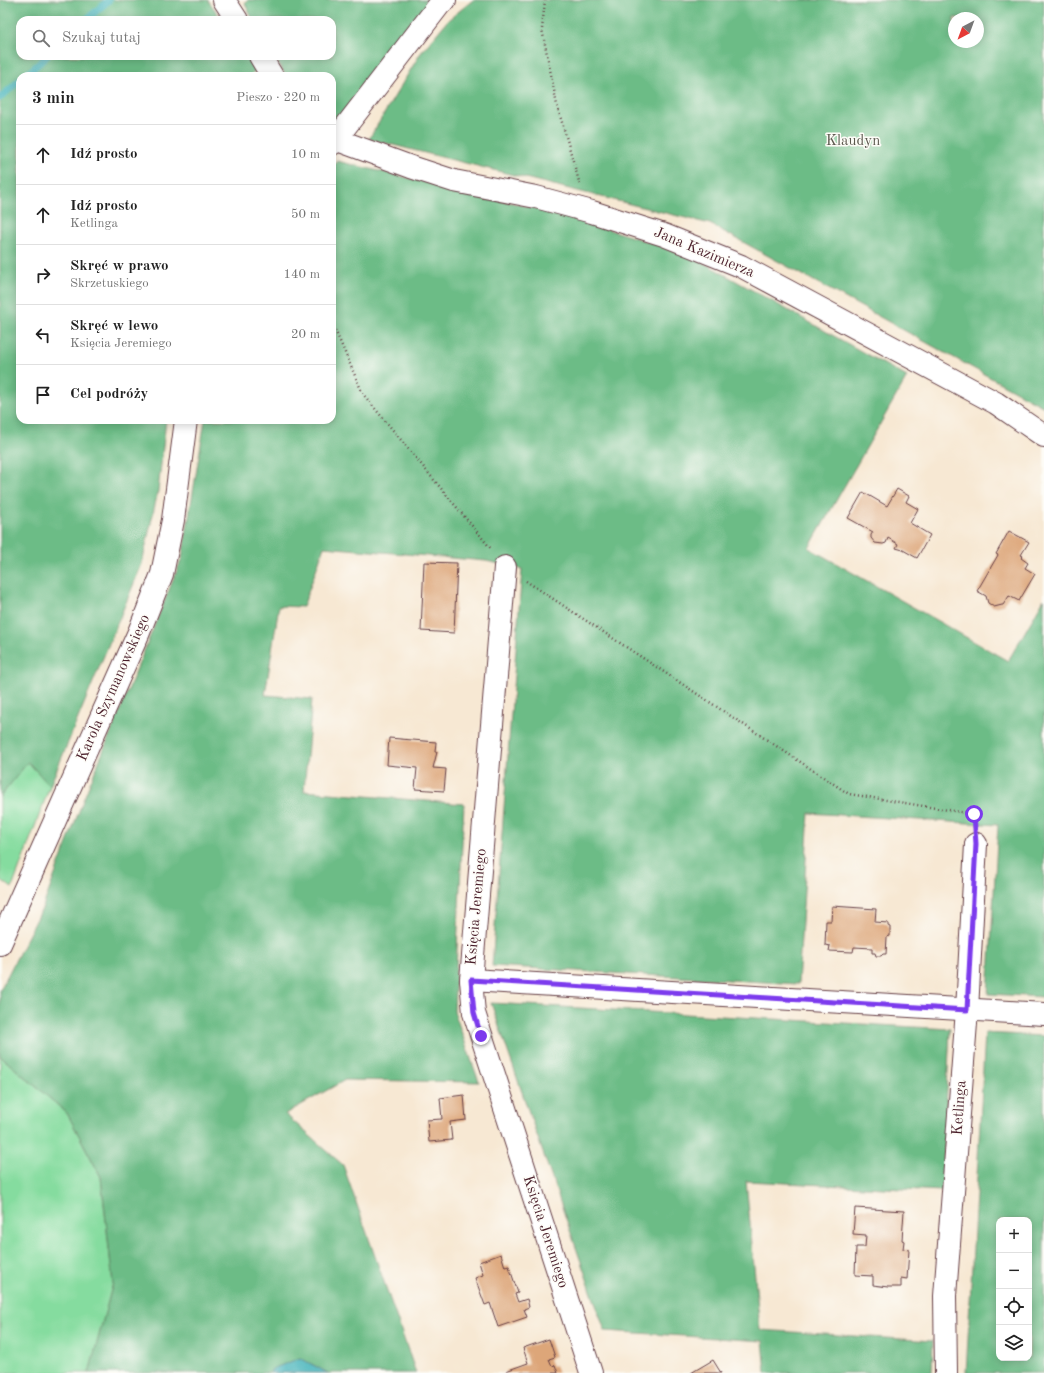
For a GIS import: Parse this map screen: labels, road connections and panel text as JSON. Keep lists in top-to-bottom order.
{
  "streets": {
    "street": [
      "Jana Kazimierza",
      "Karola Szymanowskiego",
      "Księcia Jeremiego",
      "Ketlinga"
    ]
  },
  "parks": ["Klaudyn"],
  "north": "bottom left",
  "page": {
    "search": "Szukaj tutaj",
    "heading": ["3 min", "Pieszo · 220 m"],
    "list": [
      ["Idź prosto", "10 m"],
      ["Idź prosto", "Ketlinga", "50 m"],
      ["Skręć w prawo", "Skrzetuskiego", "140 m"],
      ["Skręć w lewo", "Księcia Jeremiego", "20 m"],
      "Cel podróży"
    ],
    "map_buttons": ["+", "−"]
  }
}
